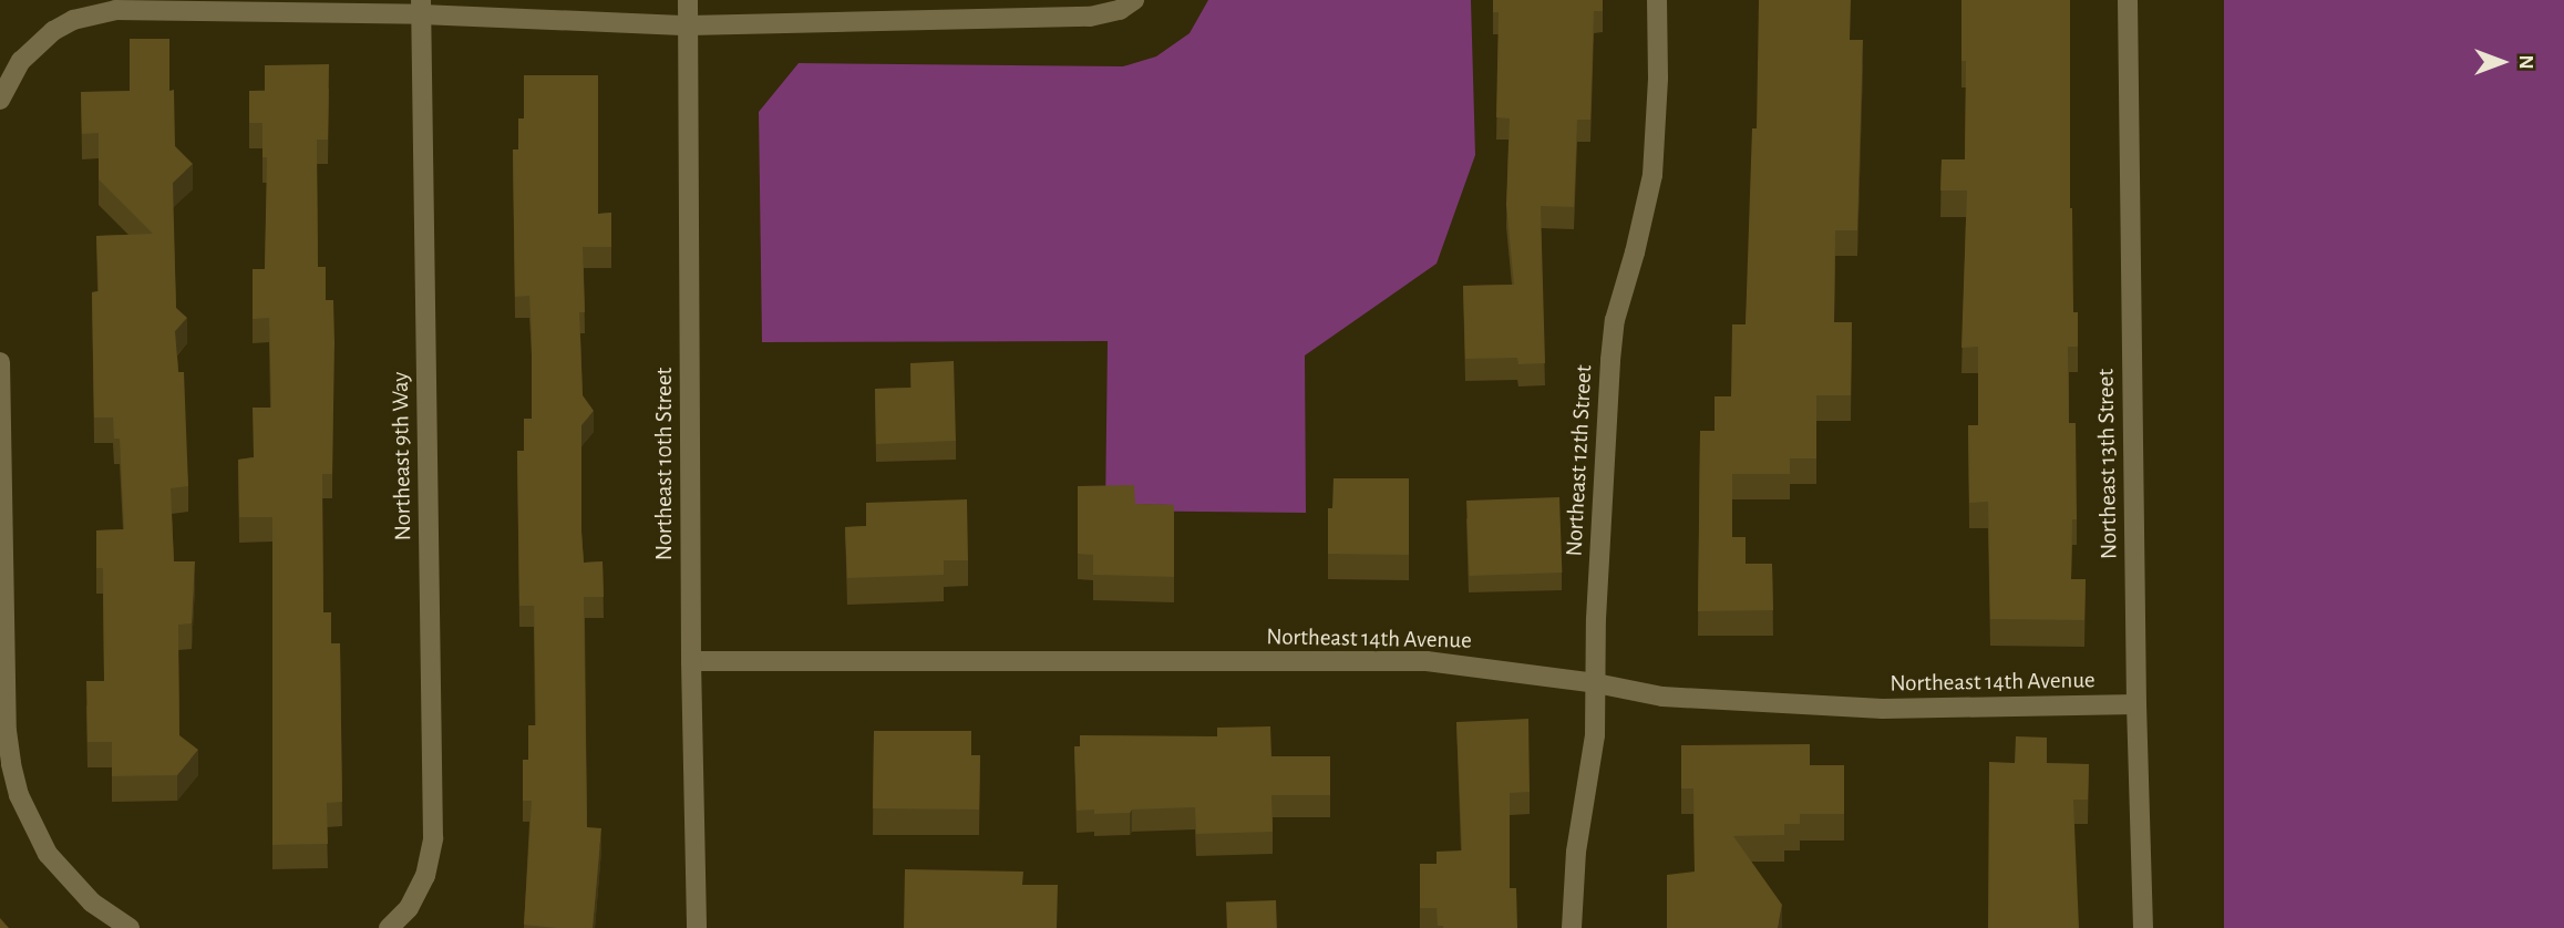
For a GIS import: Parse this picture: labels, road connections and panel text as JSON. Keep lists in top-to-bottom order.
{
  "streets": {
    "street": [
      "Northeast 9th Way",
      "Northeast 12th Street",
      "Northeast 10th Street",
      "Northeast 13th Street",
      "Northeast 14th Avenue"
    ]
  },
  "crossings": [
    ["Northeast 12th Street", "Northeast 14th Avenue"],
    ["Northeast 10th Street", "Northeast 14th Avenue"],
    ["Northeast 13th Street", "Northeast 14th Avenue"]
  ],
  "north": "right"
}
